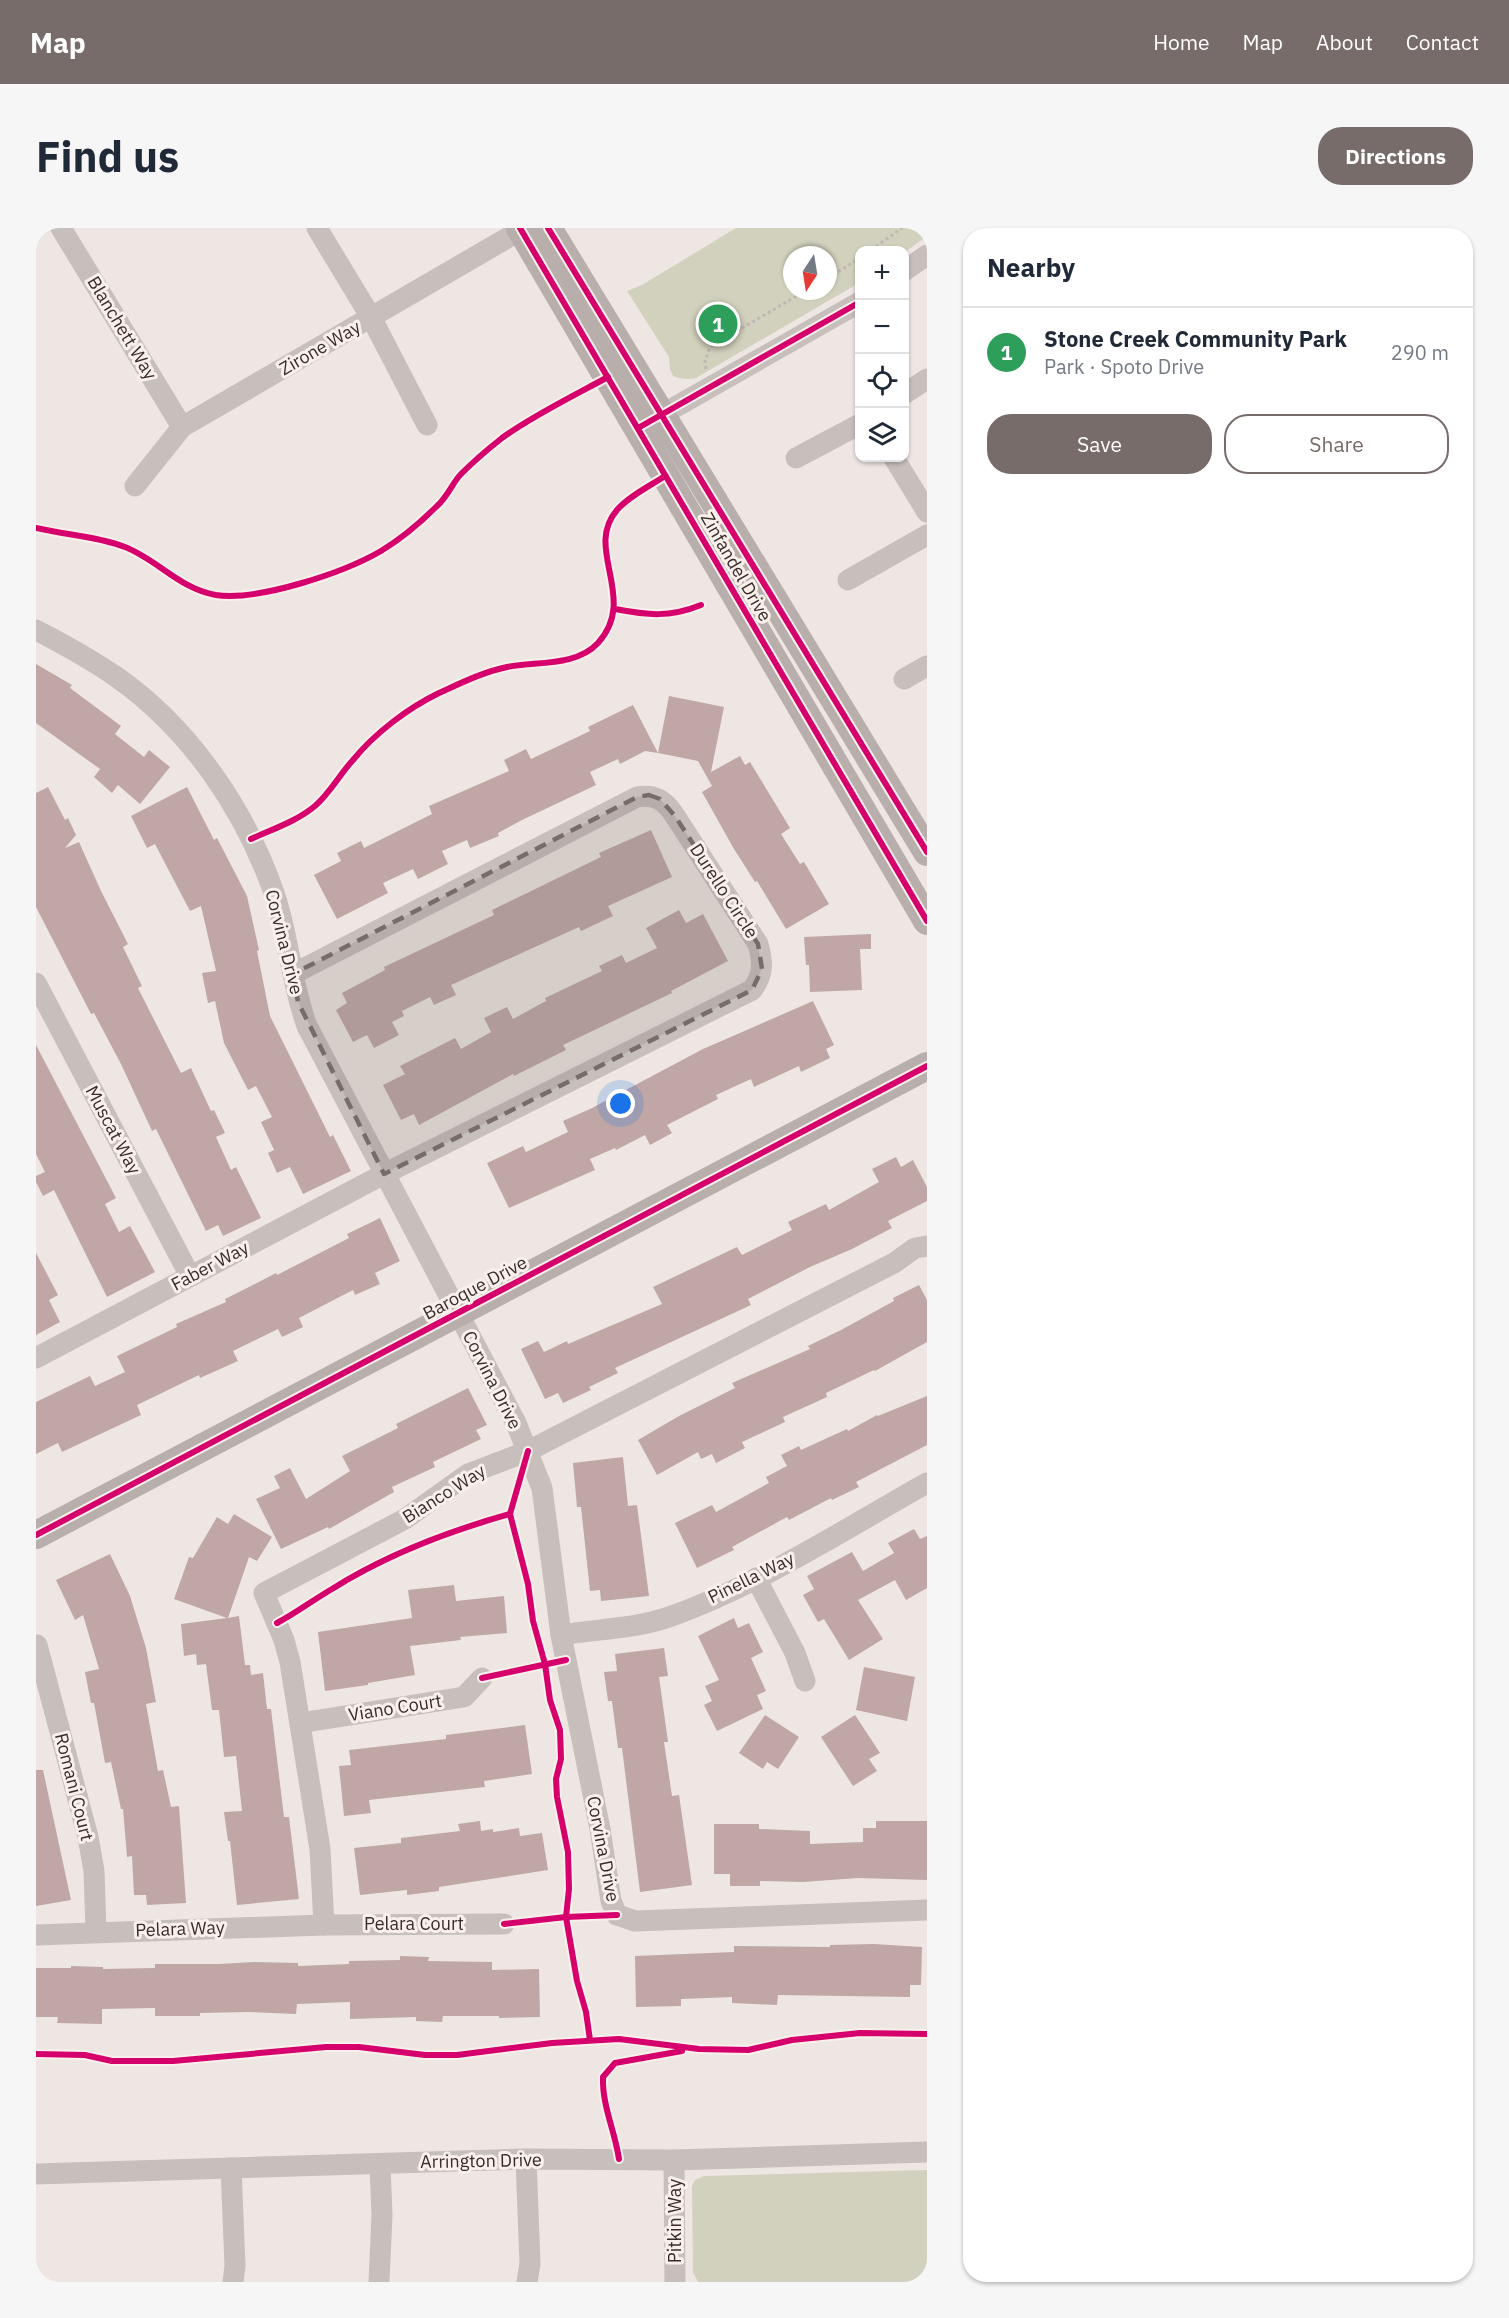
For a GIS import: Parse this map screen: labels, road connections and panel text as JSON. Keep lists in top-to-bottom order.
{
  "streets": {
    "street": [
      "Blanchett Way",
      "Zirone Way",
      "Zinfandel Drive",
      "Durello Circle",
      "Corvina Drive",
      "Muscat Way",
      "Faber Way",
      "Baroque Drive",
      "Bianco Way",
      "Pinella Way",
      "Viano Court",
      "Romani Court",
      "Pelara Court",
      "Pelara Way",
      "Arrington Drive",
      "Pitkin Way"
    ]
  },
  "crossings": [
    ["Blanchett Way", "Zirone Way"],
    ["Zirone Way", "Zinfandel Drive"],
    ["Durello Circle", "Corvina Drive"],
    ["Durello Circle", "Faber Way"],
    ["Corvina Drive", "Faber Way"],
    ["Corvina Drive", "Baroque Drive"],
    ["Corvina Drive", "Bianco Way"],
    ["Corvina Drive", "Pinella Way"],
    ["Muscat Way", "Faber Way"],
    ["Bianco Way", "Viano Court"],
    ["Bianco Way", "Pelara Court"],
    ["Bianco Way", "Pelara Way"],
    ["Romani Court", "Pelara Way"],
    ["Pelara Court", "Pelara Way"],
    ["Arrington Drive", "Pitkin Way"]
  ],
  "north": "bottom",
  "page": {
    "header": "Map",
    "nav": [
      "Home",
      "Map",
      "About",
      "Contact"
    ],
    "buttons": [
      "Directions",
      ["Save", "Share"]
    ],
    "title": "Find us",
    "heading": "Nearby",
    "map_buttons": ["+", "−"],
    "pins": "1",
    "list": [
      {
        "mark": "1",
        "name": "Stone Creek Community Park",
        "note": "Park · Spoto Drive",
        "value": "290 m"
      }
    ]
  }
}
